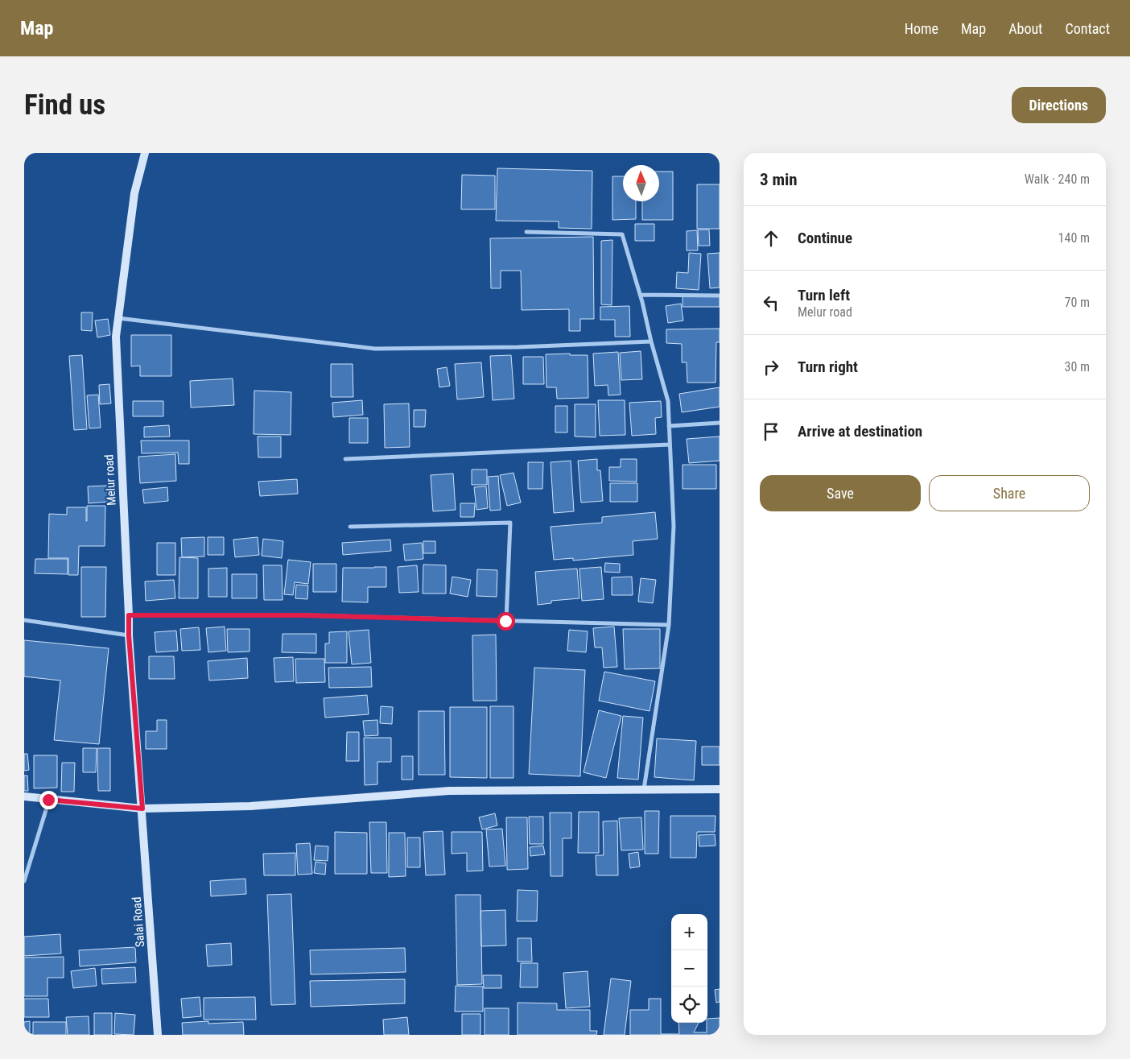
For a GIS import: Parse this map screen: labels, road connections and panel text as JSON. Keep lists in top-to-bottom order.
{
  "streets": {
    "main road": ["Melur road", "Salai Road"]
  },
  "crossings": [
    ["Melur road", "Salai Road"]
  ],
  "north": "top",
  "page": {
    "header": "Map",
    "nav": [
      "Home",
      "Map",
      "About",
      "Contact"
    ],
    "buttons": [
      "Directions",
      ["Save", "Share"]
    ],
    "title": "Find us",
    "heading": ["3 min", "Walk · 240 m"],
    "list": [
      ["Continue", "140 m"],
      ["Turn left", "Melur road", "70 m"],
      ["Turn right", "30 m"],
      "Arrive at destination"
    ],
    "map_buttons": ["+", "−"]
  }
}
